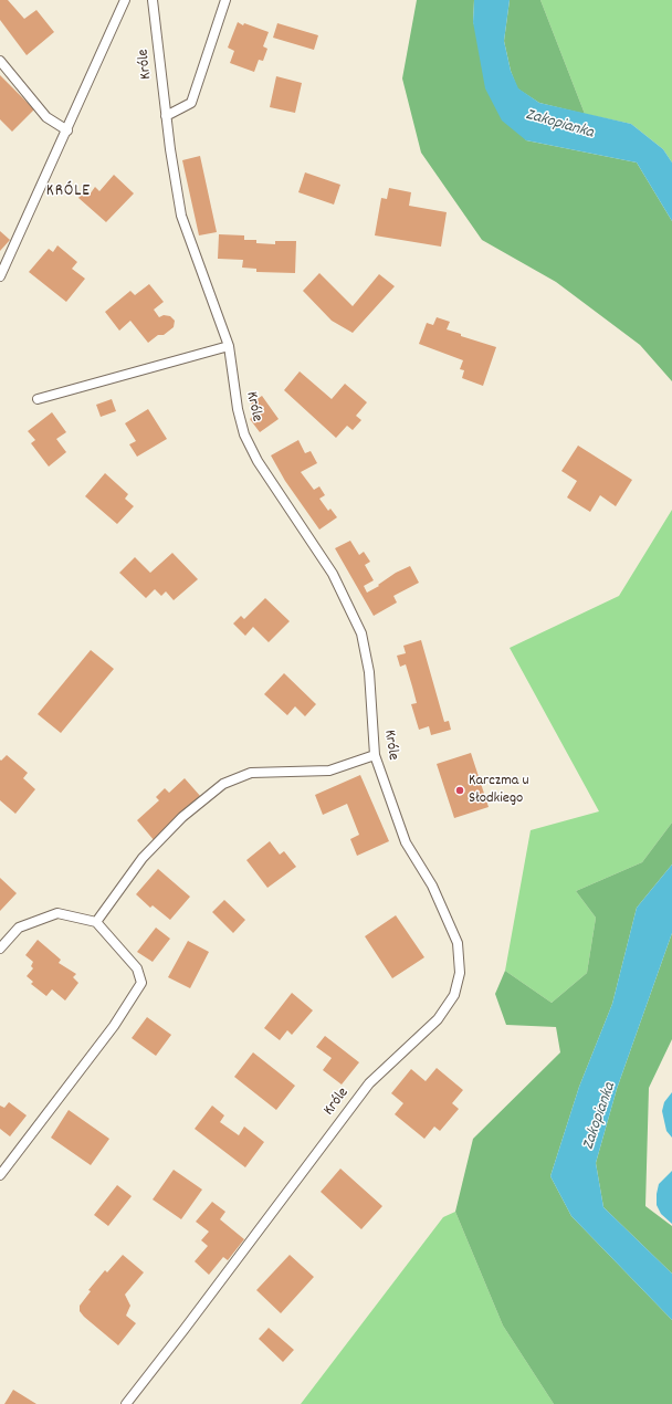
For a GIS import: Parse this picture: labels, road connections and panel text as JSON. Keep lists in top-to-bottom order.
{
  "streets": {
    "lane": ["Króle"]
  },
  "districts": ["KRÓLE"],
  "water": ["Zakopianka"],
  "places": ["Karczma u Słodkiego"]
}
